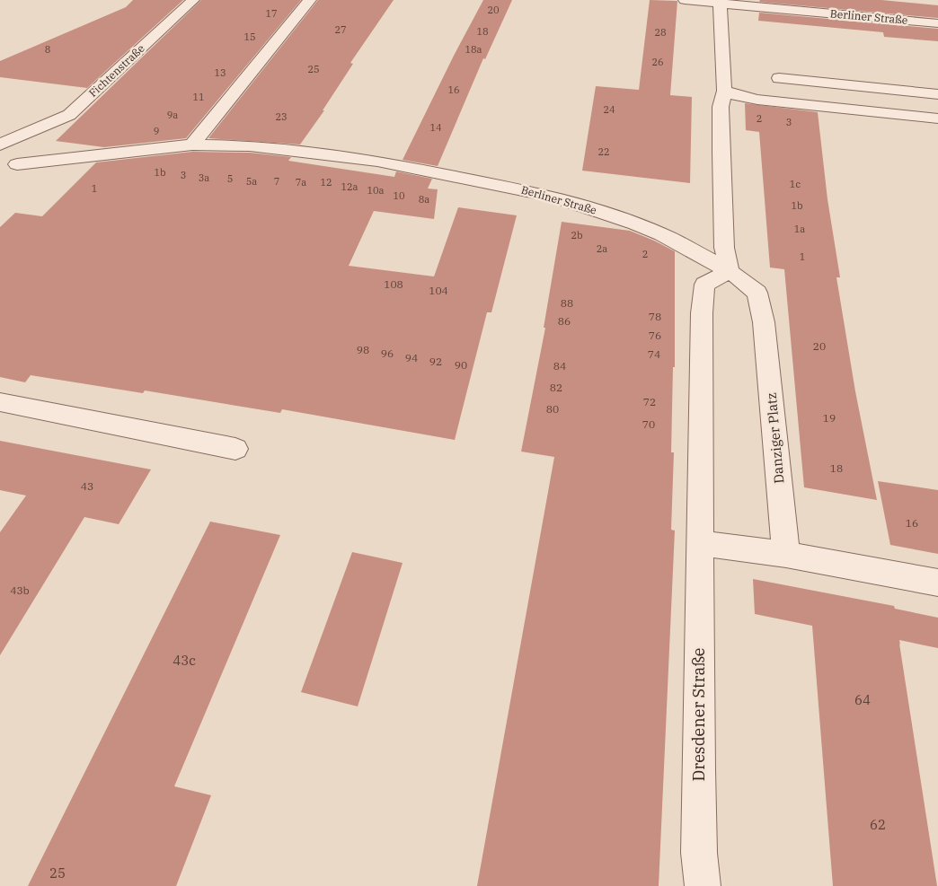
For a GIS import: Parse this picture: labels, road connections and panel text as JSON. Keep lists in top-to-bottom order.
{
  "streets": {
    "street": [
      "Berliner Straße",
      "Fichtenstraße",
      "Danziger Platz",
      "Dresdener Straße"
    ]
  },
  "crossings": [
    ["Berliner Straße", "Danziger Platz"],
    ["Berliner Straße", "Dresdener Straße"]
  ],
  "house_numbers": [
    "20",
    "17",
    "27",
    "18",
    "28",
    "15",
    "8",
    "18a",
    "26",
    "25",
    "13",
    "16",
    "11",
    "24",
    "9a",
    "23",
    "2",
    "3",
    "14",
    "9",
    "22",
    "1b",
    "3",
    "3a",
    "5",
    "5a",
    "7",
    "7a",
    "12",
    "1c",
    "12a",
    "1",
    "10a",
    "10",
    "8a",
    "1b",
    "1a",
    "2b",
    "2a",
    "2",
    "1",
    "108",
    "104",
    "88",
    "78",
    "86",
    "76",
    "20",
    "98",
    "96",
    "74",
    "94",
    "92",
    "90",
    "84",
    "82",
    "72",
    "80",
    "19",
    "70",
    "18",
    "43",
    "16",
    "43b",
    "43c",
    "64",
    "62",
    "25"
  ]
}
